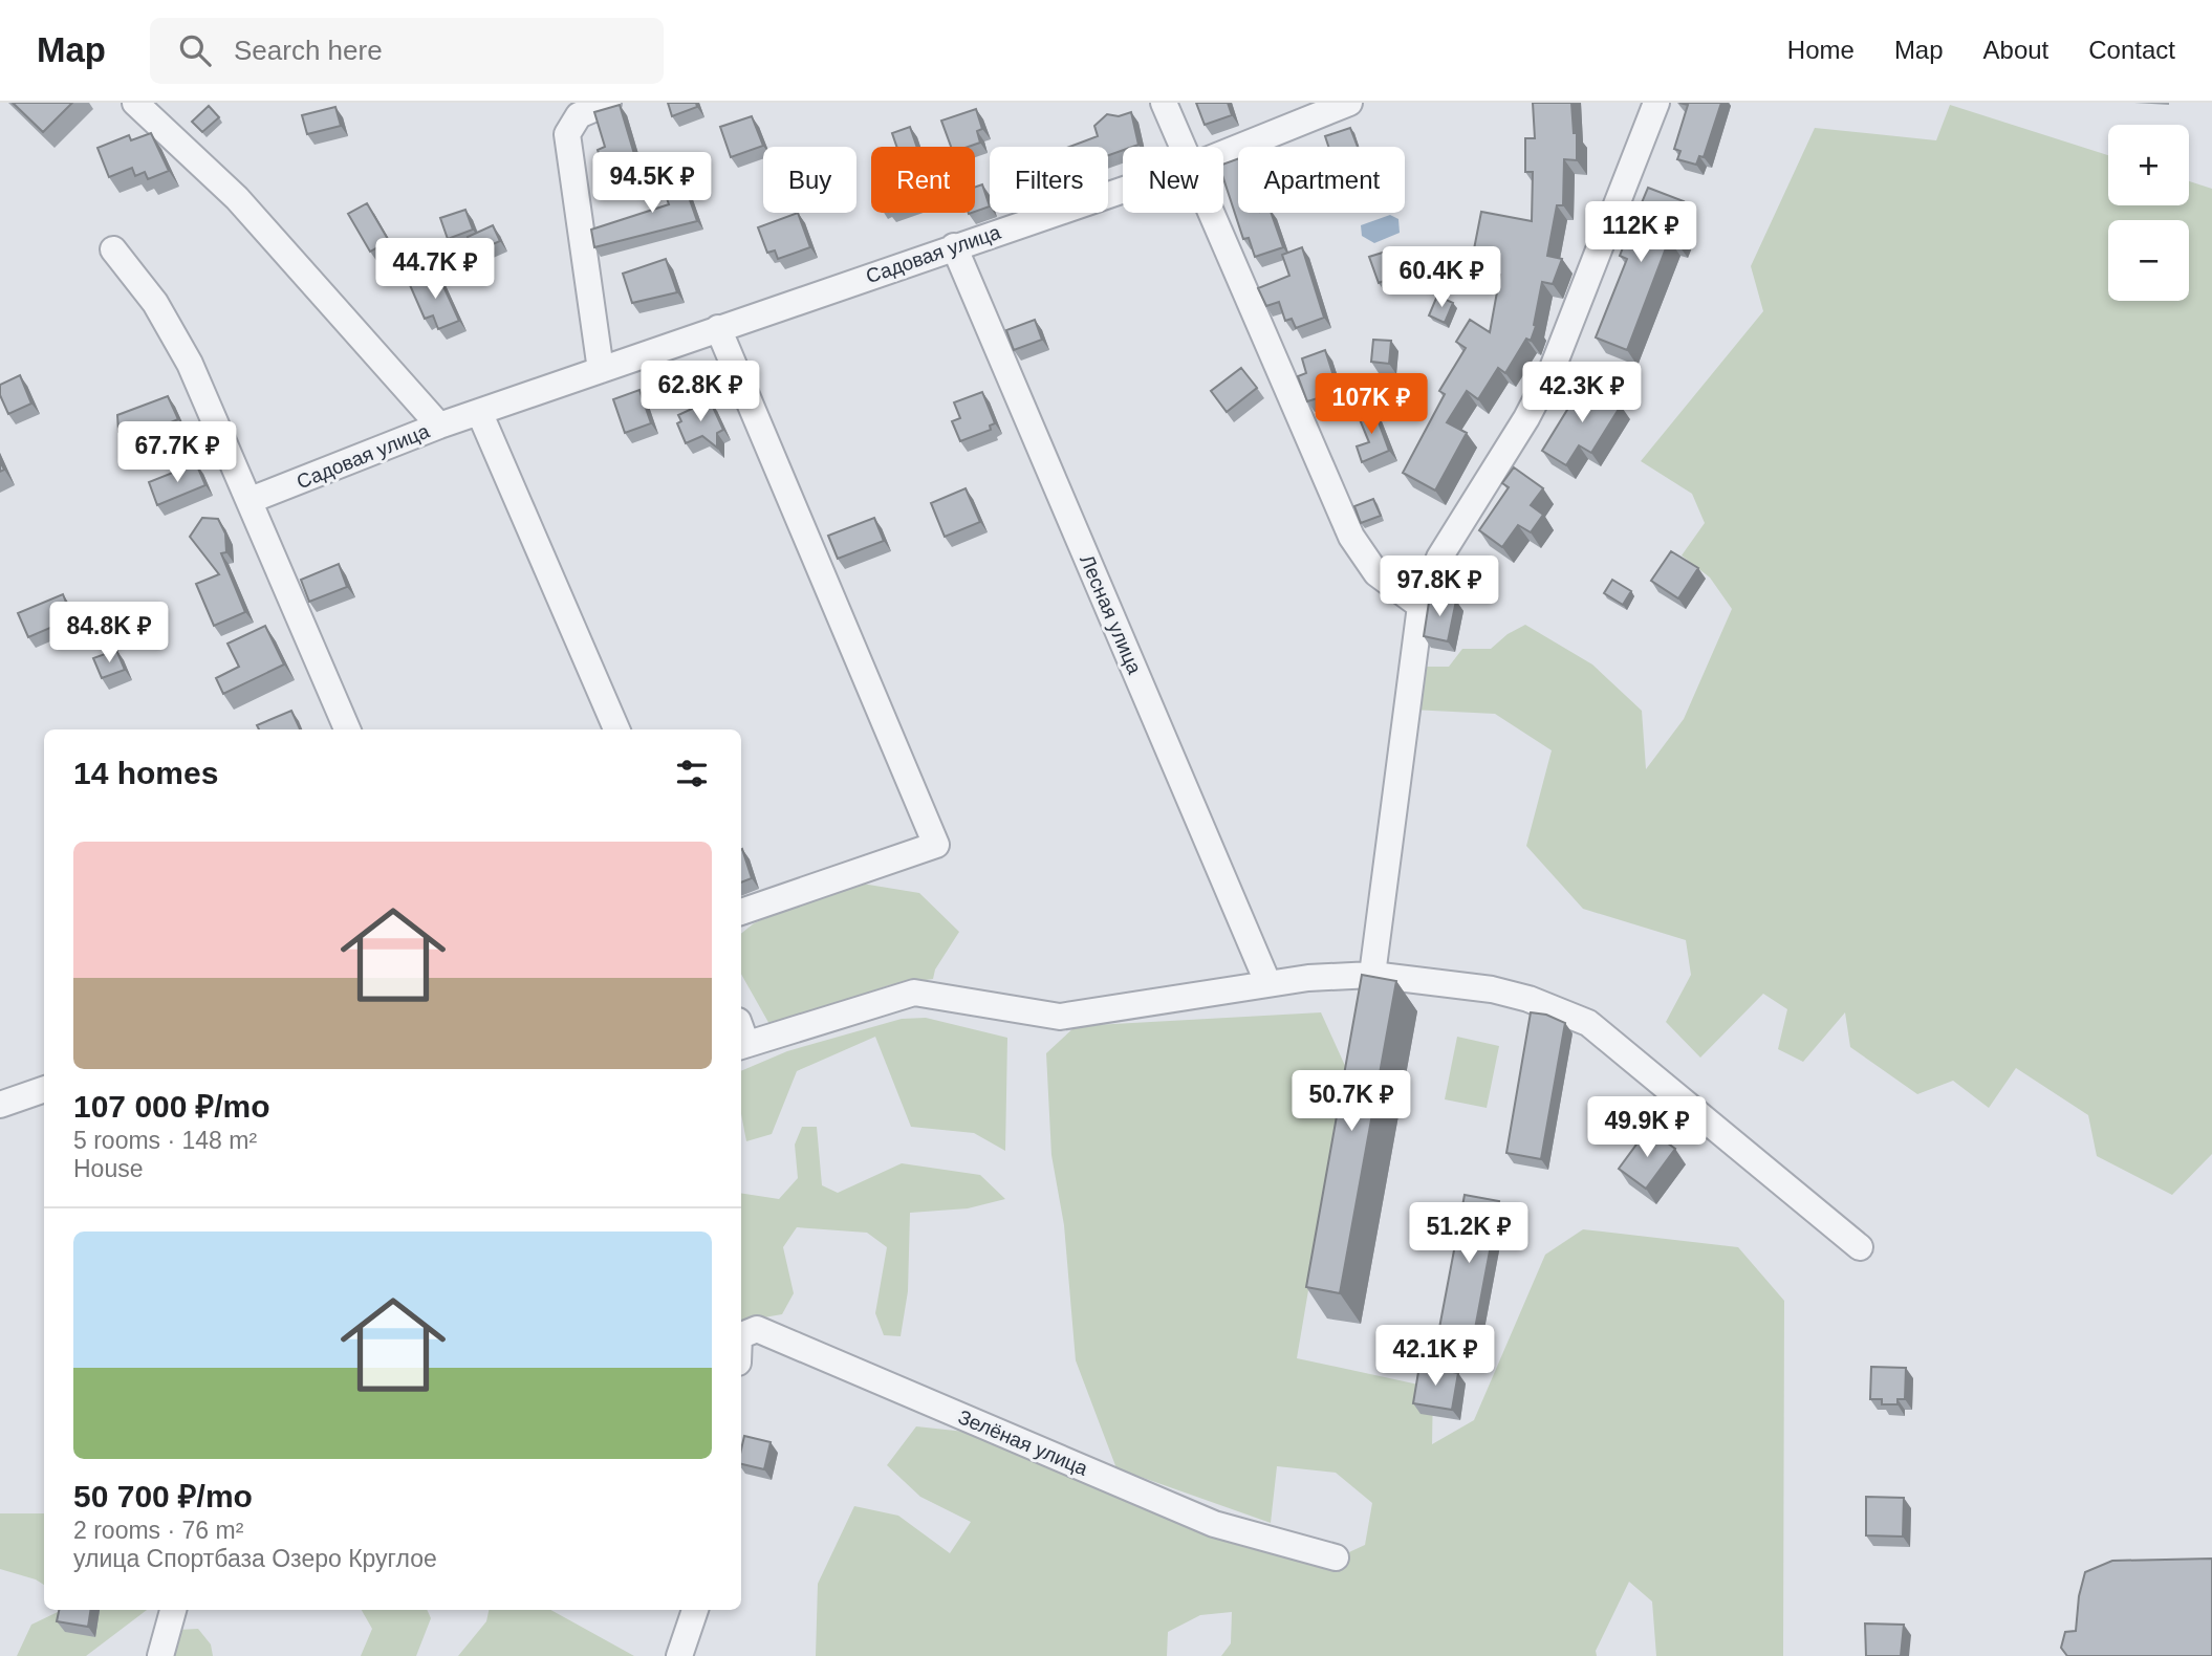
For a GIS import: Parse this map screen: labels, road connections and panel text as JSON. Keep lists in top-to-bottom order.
{
  "streets": {
    "street": ["Садовая улица", "Лесная улица", "Зелёная улица"]
  },
  "crossings": [
    ["Садовая улица", "Лесная улица"]
  ],
  "page": {
    "header": "Map",
    "search": "Search here",
    "nav": [
      "Home",
      "Map",
      "About",
      "Contact"
    ],
    "map_buttons": ["+", "−"],
    "chip": [
      "Buy",
      "Rent",
      "Filters",
      "New",
      "Apartment"
    ],
    "price": [
      "94.5K ₽",
      "112K ₽",
      "44.7K ₽",
      "60.4K ₽",
      "62.8K ₽",
      "42.3K ₽",
      "107K ₽",
      "67.7K ₽",
      "97.8K ₽",
      "84.8K ₽",
      "50.7K ₽",
      "49.9K ₽",
      "51.2K ₽",
      "42.1K ₽"
    ],
    "heading": "14 homes",
    "list": [
      {
        "name": "107 000 ₽/mo",
        "note": "5 rooms · 148 m² · House"
      },
      {
        "name": "50 700 ₽/mo",
        "note": "2 rooms · 76 m² · улица Спортбаза Озеро Круглое"
      }
    ]
  }
}
